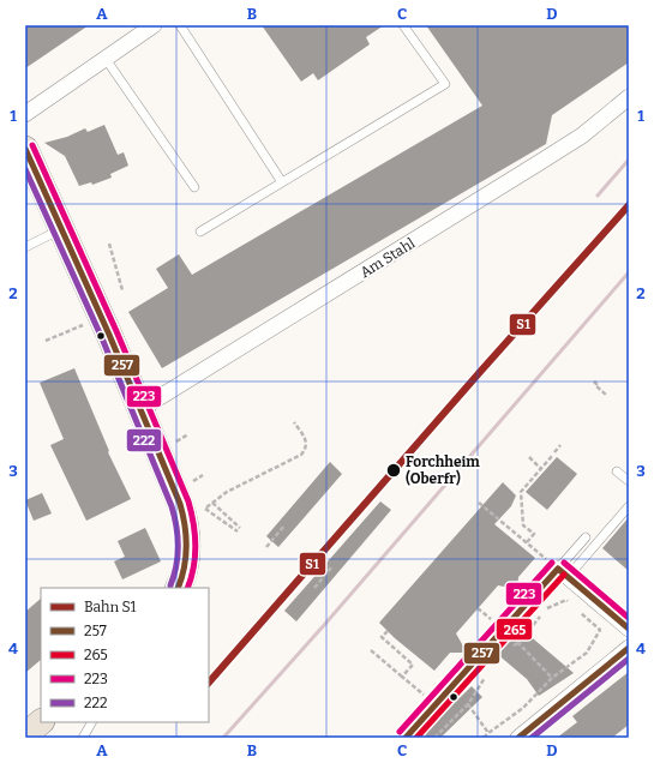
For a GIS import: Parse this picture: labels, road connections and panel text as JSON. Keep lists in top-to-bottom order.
{
  "streets": {
    "street": ["Am Stahl"]
  },
  "places": ["Forchheim (Oberfr)"],
  "lines": [
    "transit line 223",
    "transit line 257",
    "transit line 222",
    "rail line S1",
    "transit line 265"
  ],
  "legend": [
    "Bahn S1",
    "257",
    "265",
    "223",
    "222"
  ],
  "grid": {
    "columns": [
      "A",
      "B",
      "C",
      "D"
    ],
    "rows": [
      "1",
      "2",
      "3",
      "4"
    ]
  }
}
